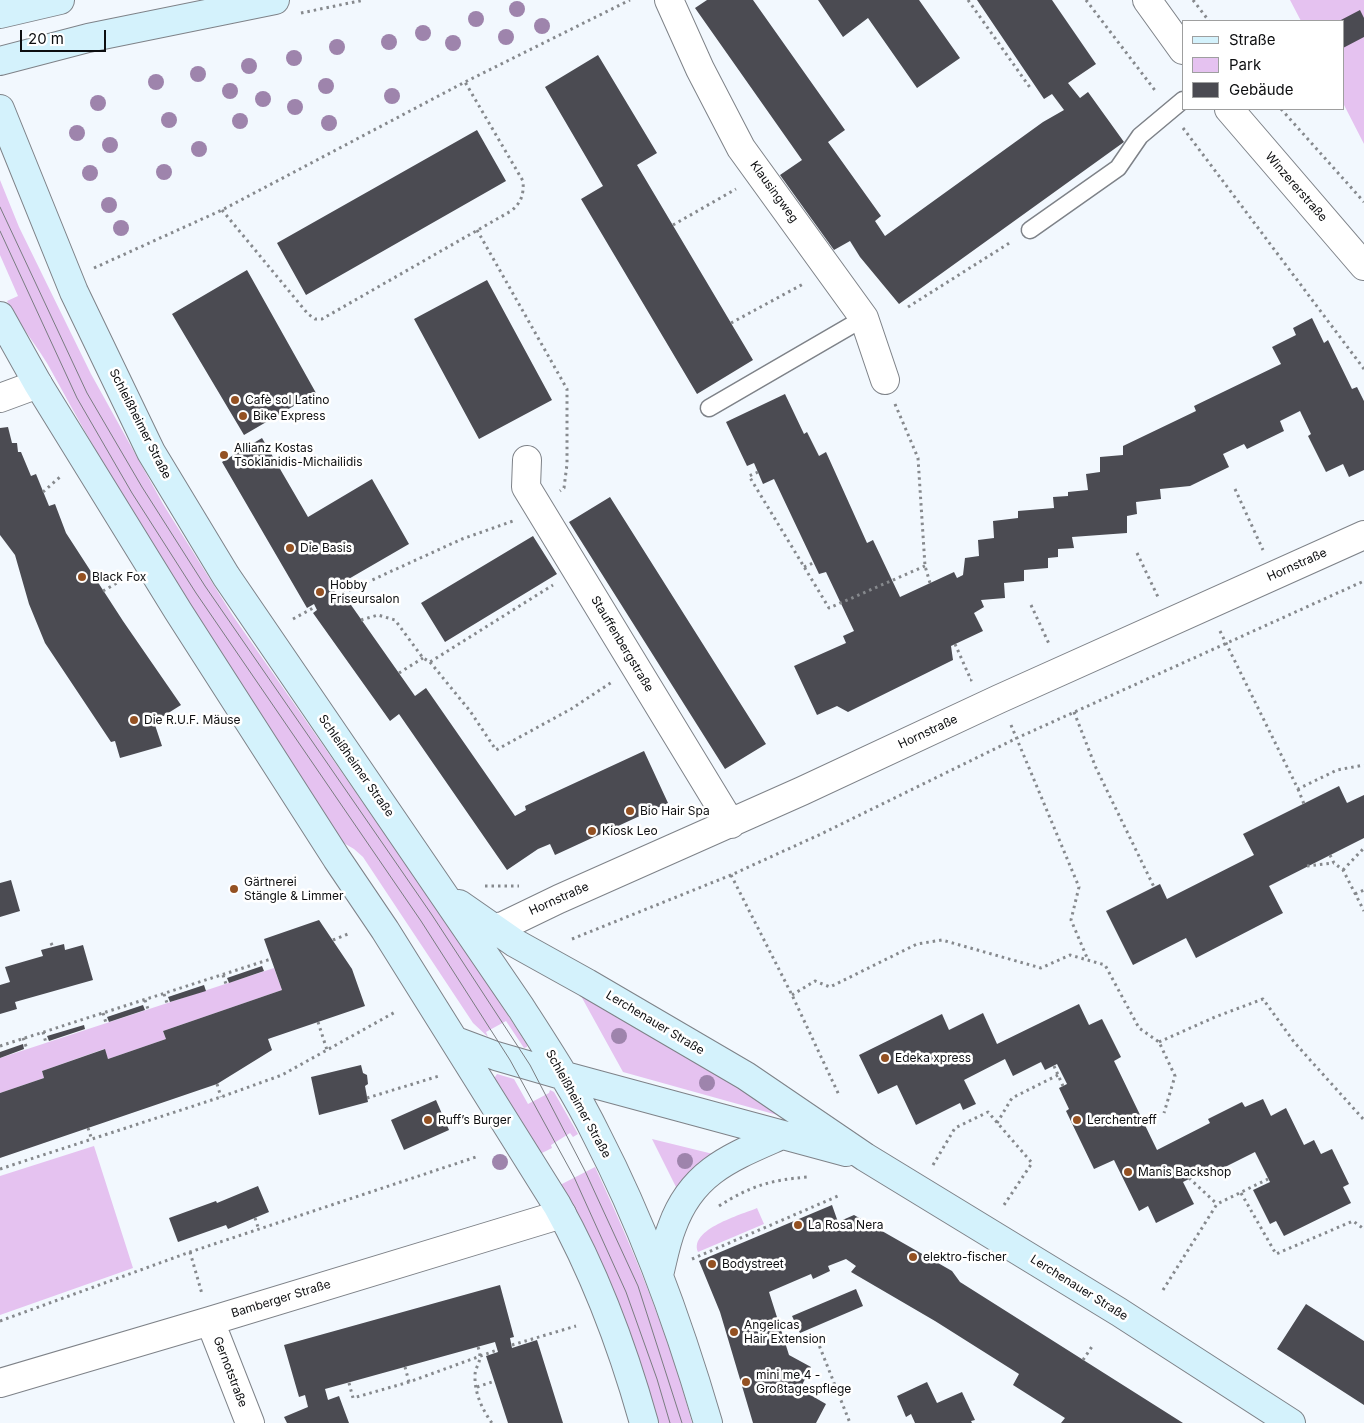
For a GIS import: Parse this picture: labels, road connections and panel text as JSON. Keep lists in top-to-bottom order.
{
  "streets": {
    "main road": ["Schleißheimer Straße", "Lerchenauer Straße"],
    "street": [
      "Winzererstraße",
      "Klausingweg",
      "Hornstraße",
      "Stauffenbergstraße",
      "Bamberger Straße",
      "Gernotstraße"
    ]
  },
  "crossings": [
    ["Schleißheimer Straße", "Lerchenauer Straße"],
    ["Hornstraße", "Stauffenbergstraße"],
    ["Hornstraße", "Lerchenauer Straße"],
    ["Bamberger Straße", "Gernotstraße"]
  ],
  "places": [
    "Cafè sol Latino",
    "Bike Express",
    "Allianz Kostas Tsoklanidis-Michailidis",
    "Die Basis",
    "Black Fox",
    "Hobby Friseursalon",
    "Die R.U.F. Mäuse",
    "Bio Hair Spa",
    "Kiosk Leo",
    "Gärtnerei Stängle & Limmer",
    "Edeka xpress",
    "Ruff’s Burger",
    "Lerchentreff",
    "Manis Backshop",
    "La Rosa Nera",
    "elektro-fischer",
    "Bodystreet",
    "Angelicas Hair Extension",
    "mini me 4 - Großtagespflege"
  ],
  "legend": ["Straße", "Park", "Gebäude"],
  "scale_bar": "20 m"
}
